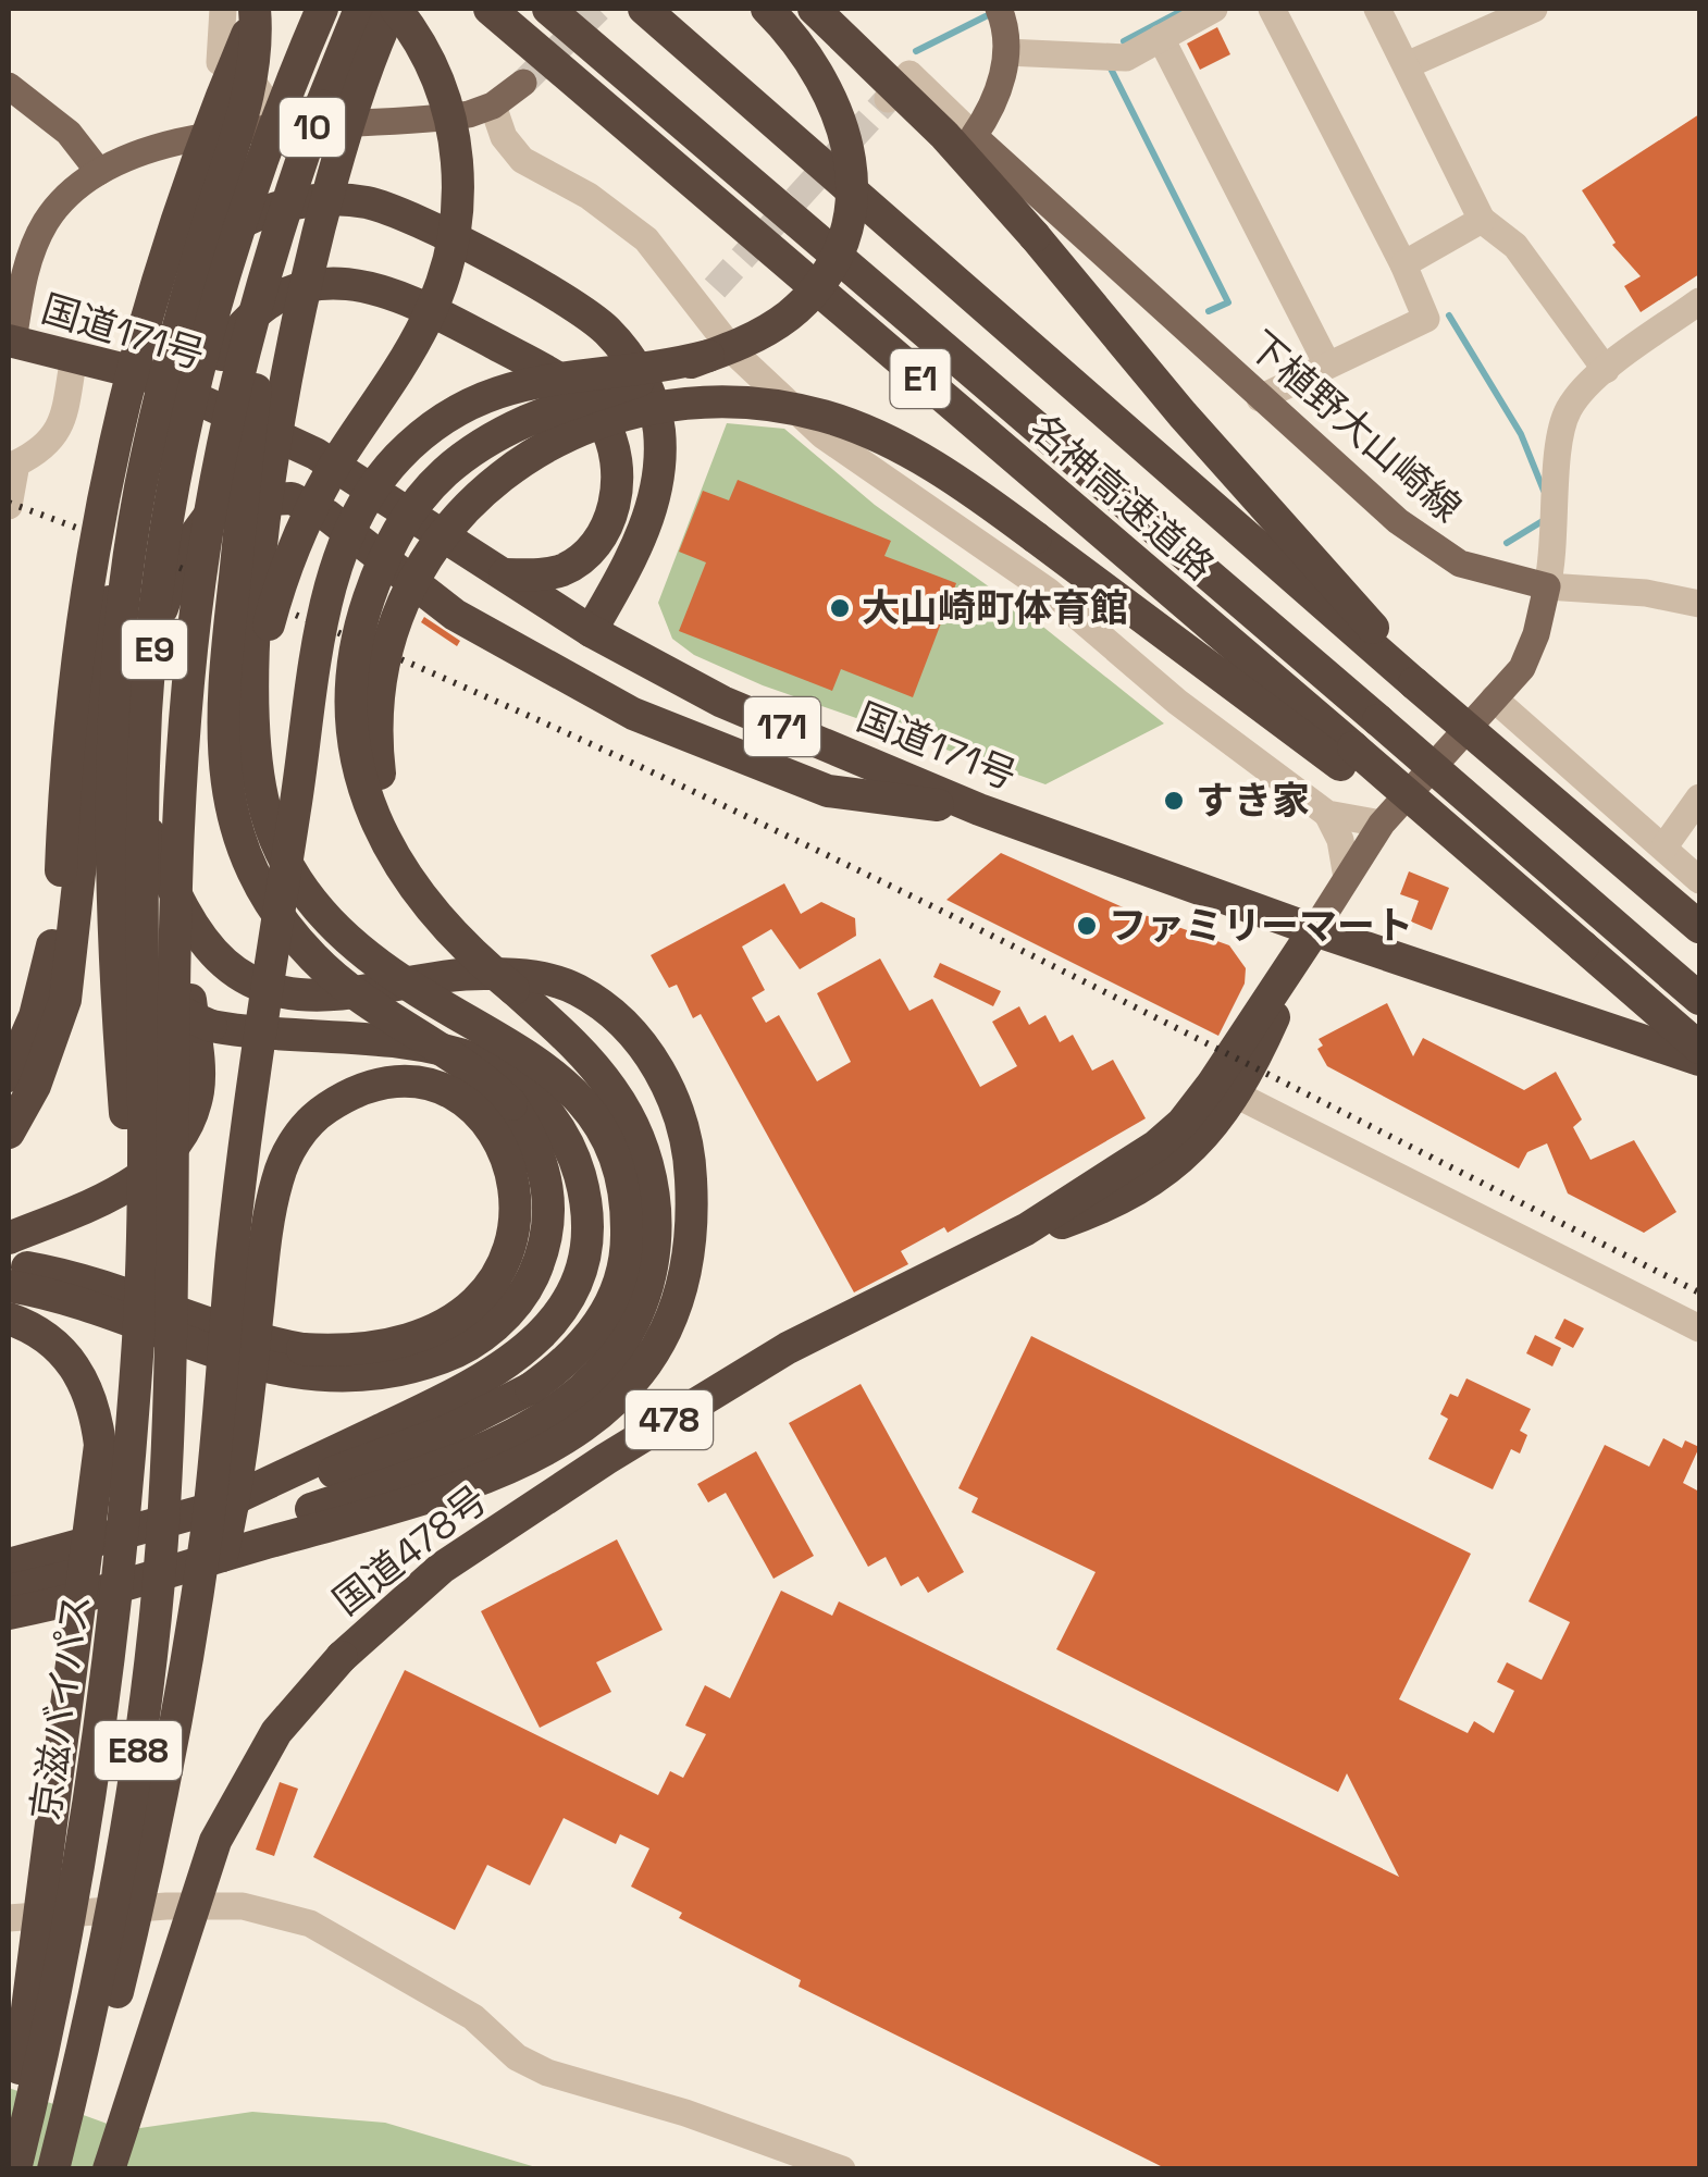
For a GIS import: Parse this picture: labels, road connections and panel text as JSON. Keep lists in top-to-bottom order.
{
  "streets": {
    "highway": [
      "国道171号",
      "E1",
      "名神高速道路",
      "E9",
      "171",
      "478",
      "国道478号",
      "京滋バイパス",
      "E88"
    ],
    "main road": ["10", "下植野大山崎線"]
  },
  "crossings": [
    ["10", "国道171号"],
    ["国道171号", "国道478号"],
    ["E9", "京滋バイパス"]
  ],
  "places": ["大山崎町体育館", "すき家", "ファミリーマート"]
}
